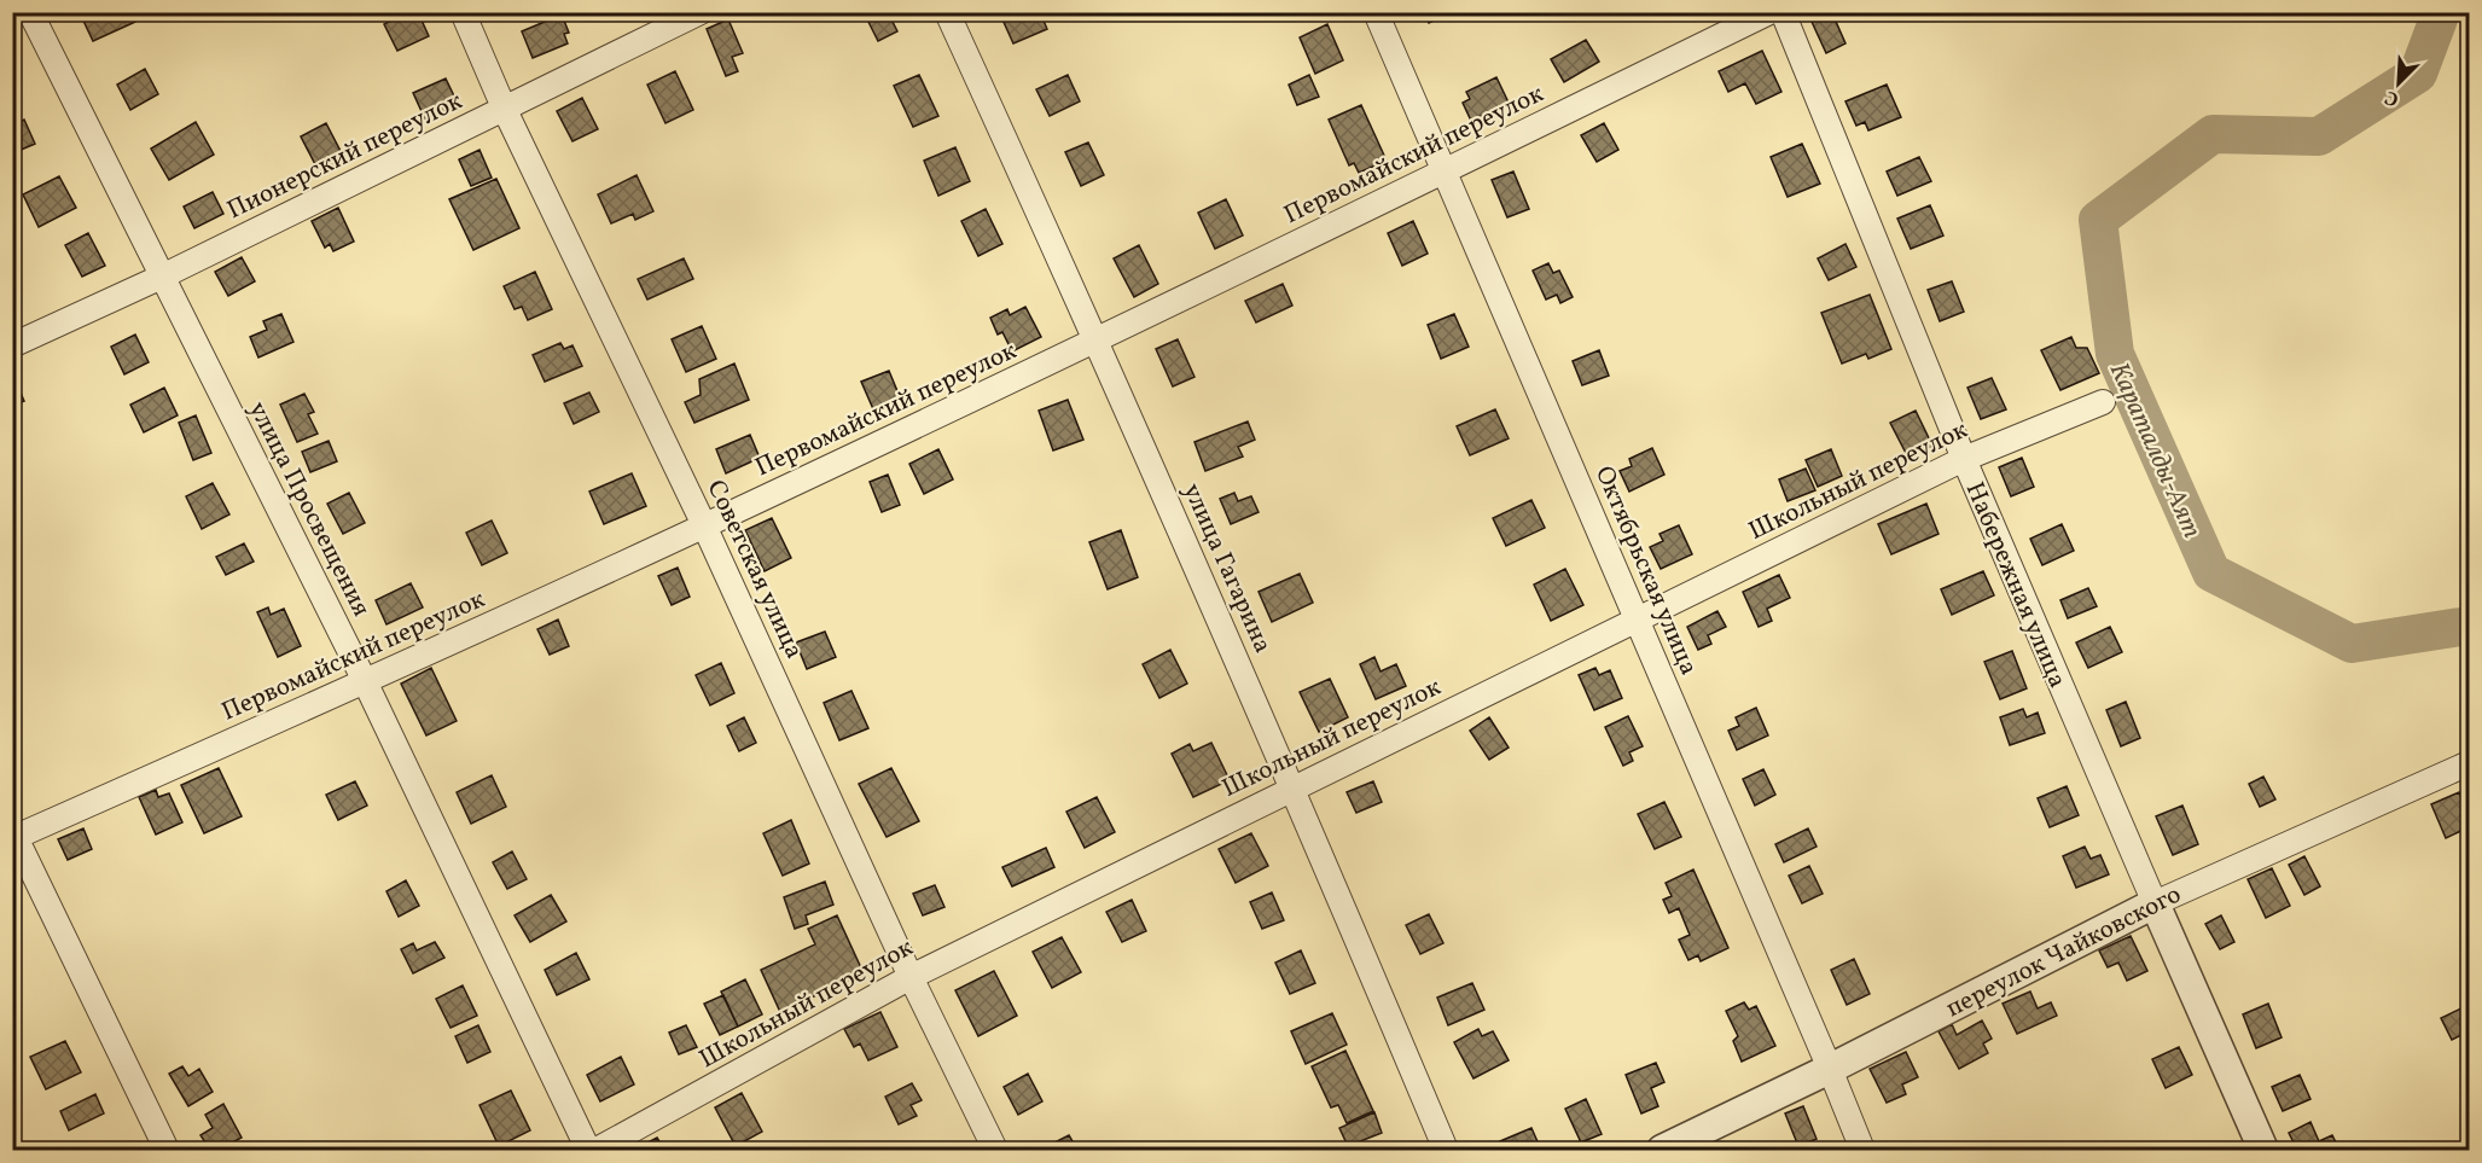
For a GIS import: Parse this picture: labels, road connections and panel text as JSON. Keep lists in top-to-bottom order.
{
  "streets": {
    "street": [
      "Первомайский переулок",
      "Пионерский переулок",
      "Школьный переулок",
      "улица Просвещения",
      "улица Гагарина",
      "Советская улица",
      "Октябрьская улица",
      "Набережная улица",
      "переулок Чайковского"
    ]
  },
  "crossings": [
    ["Первомайский переулок", "улица Просвещения"],
    ["Первомайский переулок", "улица Гагарина"],
    ["Первомайский переулок", "Советская улица"],
    ["Первомайский переулок", "Октябрьская улица"],
    ["Пионерский переулок", "улица Просвещения"],
    ["Пионерский переулок", "Советская улица"],
    ["Школьный переулок", "улица Гагарина"],
    ["Школьный переулок", "Советская улица"],
    ["Школьный переулок", "Октябрьская улица"],
    ["Школьный переулок", "Набережная улица"],
    ["Октябрьская улица", "переулок Чайковского"],
    ["Набережная улица", "переулок Чайковского"]
  ],
  "water": ["Караталды-Аят"],
  "north": "bottom left"
}
